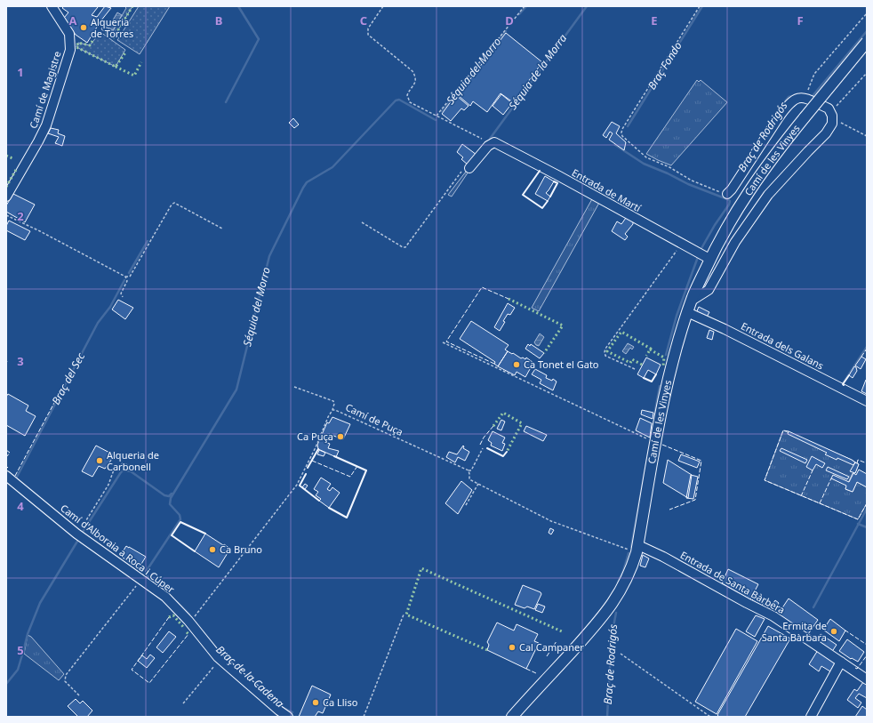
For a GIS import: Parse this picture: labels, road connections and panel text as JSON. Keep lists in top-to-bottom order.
{
  "streets": {
    "main road": ["Camí de les Vinyes"],
    "street": [
      "Camí de Magistre",
      "Entrada de Martí",
      "Entrada dels Galans",
      "Camí d'Alboraia a Roca i Cúper",
      "Entrada de Santa Bàrbera"
    ],
    "path": ["Camí de Puça"]
  },
  "crossings": [
    ["Camí de les Vinyes", "Entrada de Martí"],
    ["Camí de les Vinyes", "Entrada dels Galans"],
    ["Camí de les Vinyes", "Camí de Puça"],
    ["Camí de les Vinyes", "Entrada de Santa Bàrbera"],
    ["Camí de Puça", "Camí d'Alboraia a Roca i Cúper"],
    ["Camí de Puça", "Entrada de Santa Bàrbera"]
  ],
  "water": [
    "Braç Fondo",
    "Séquia del Morro",
    "Séquia de la Morra",
    "Braç de Rodrigós",
    "Braç del Sec",
    "Braç de la Cadena"
  ],
  "places": [
    "Alqueria de Torres",
    "Ca Tonet el Gato",
    "Ca Puça",
    "Alqueria de Carbonell",
    "Ca Bruno",
    "Ermita de Santa Bàrbara",
    "Cal Campaner",
    "Ca Lliso"
  ],
  "grid": {
    "columns": [
      "A",
      "B",
      "C",
      "D",
      "E",
      "F"
    ],
    "rows": [
      "1",
      "2",
      "3",
      "4",
      "5"
    ]
  }
}
